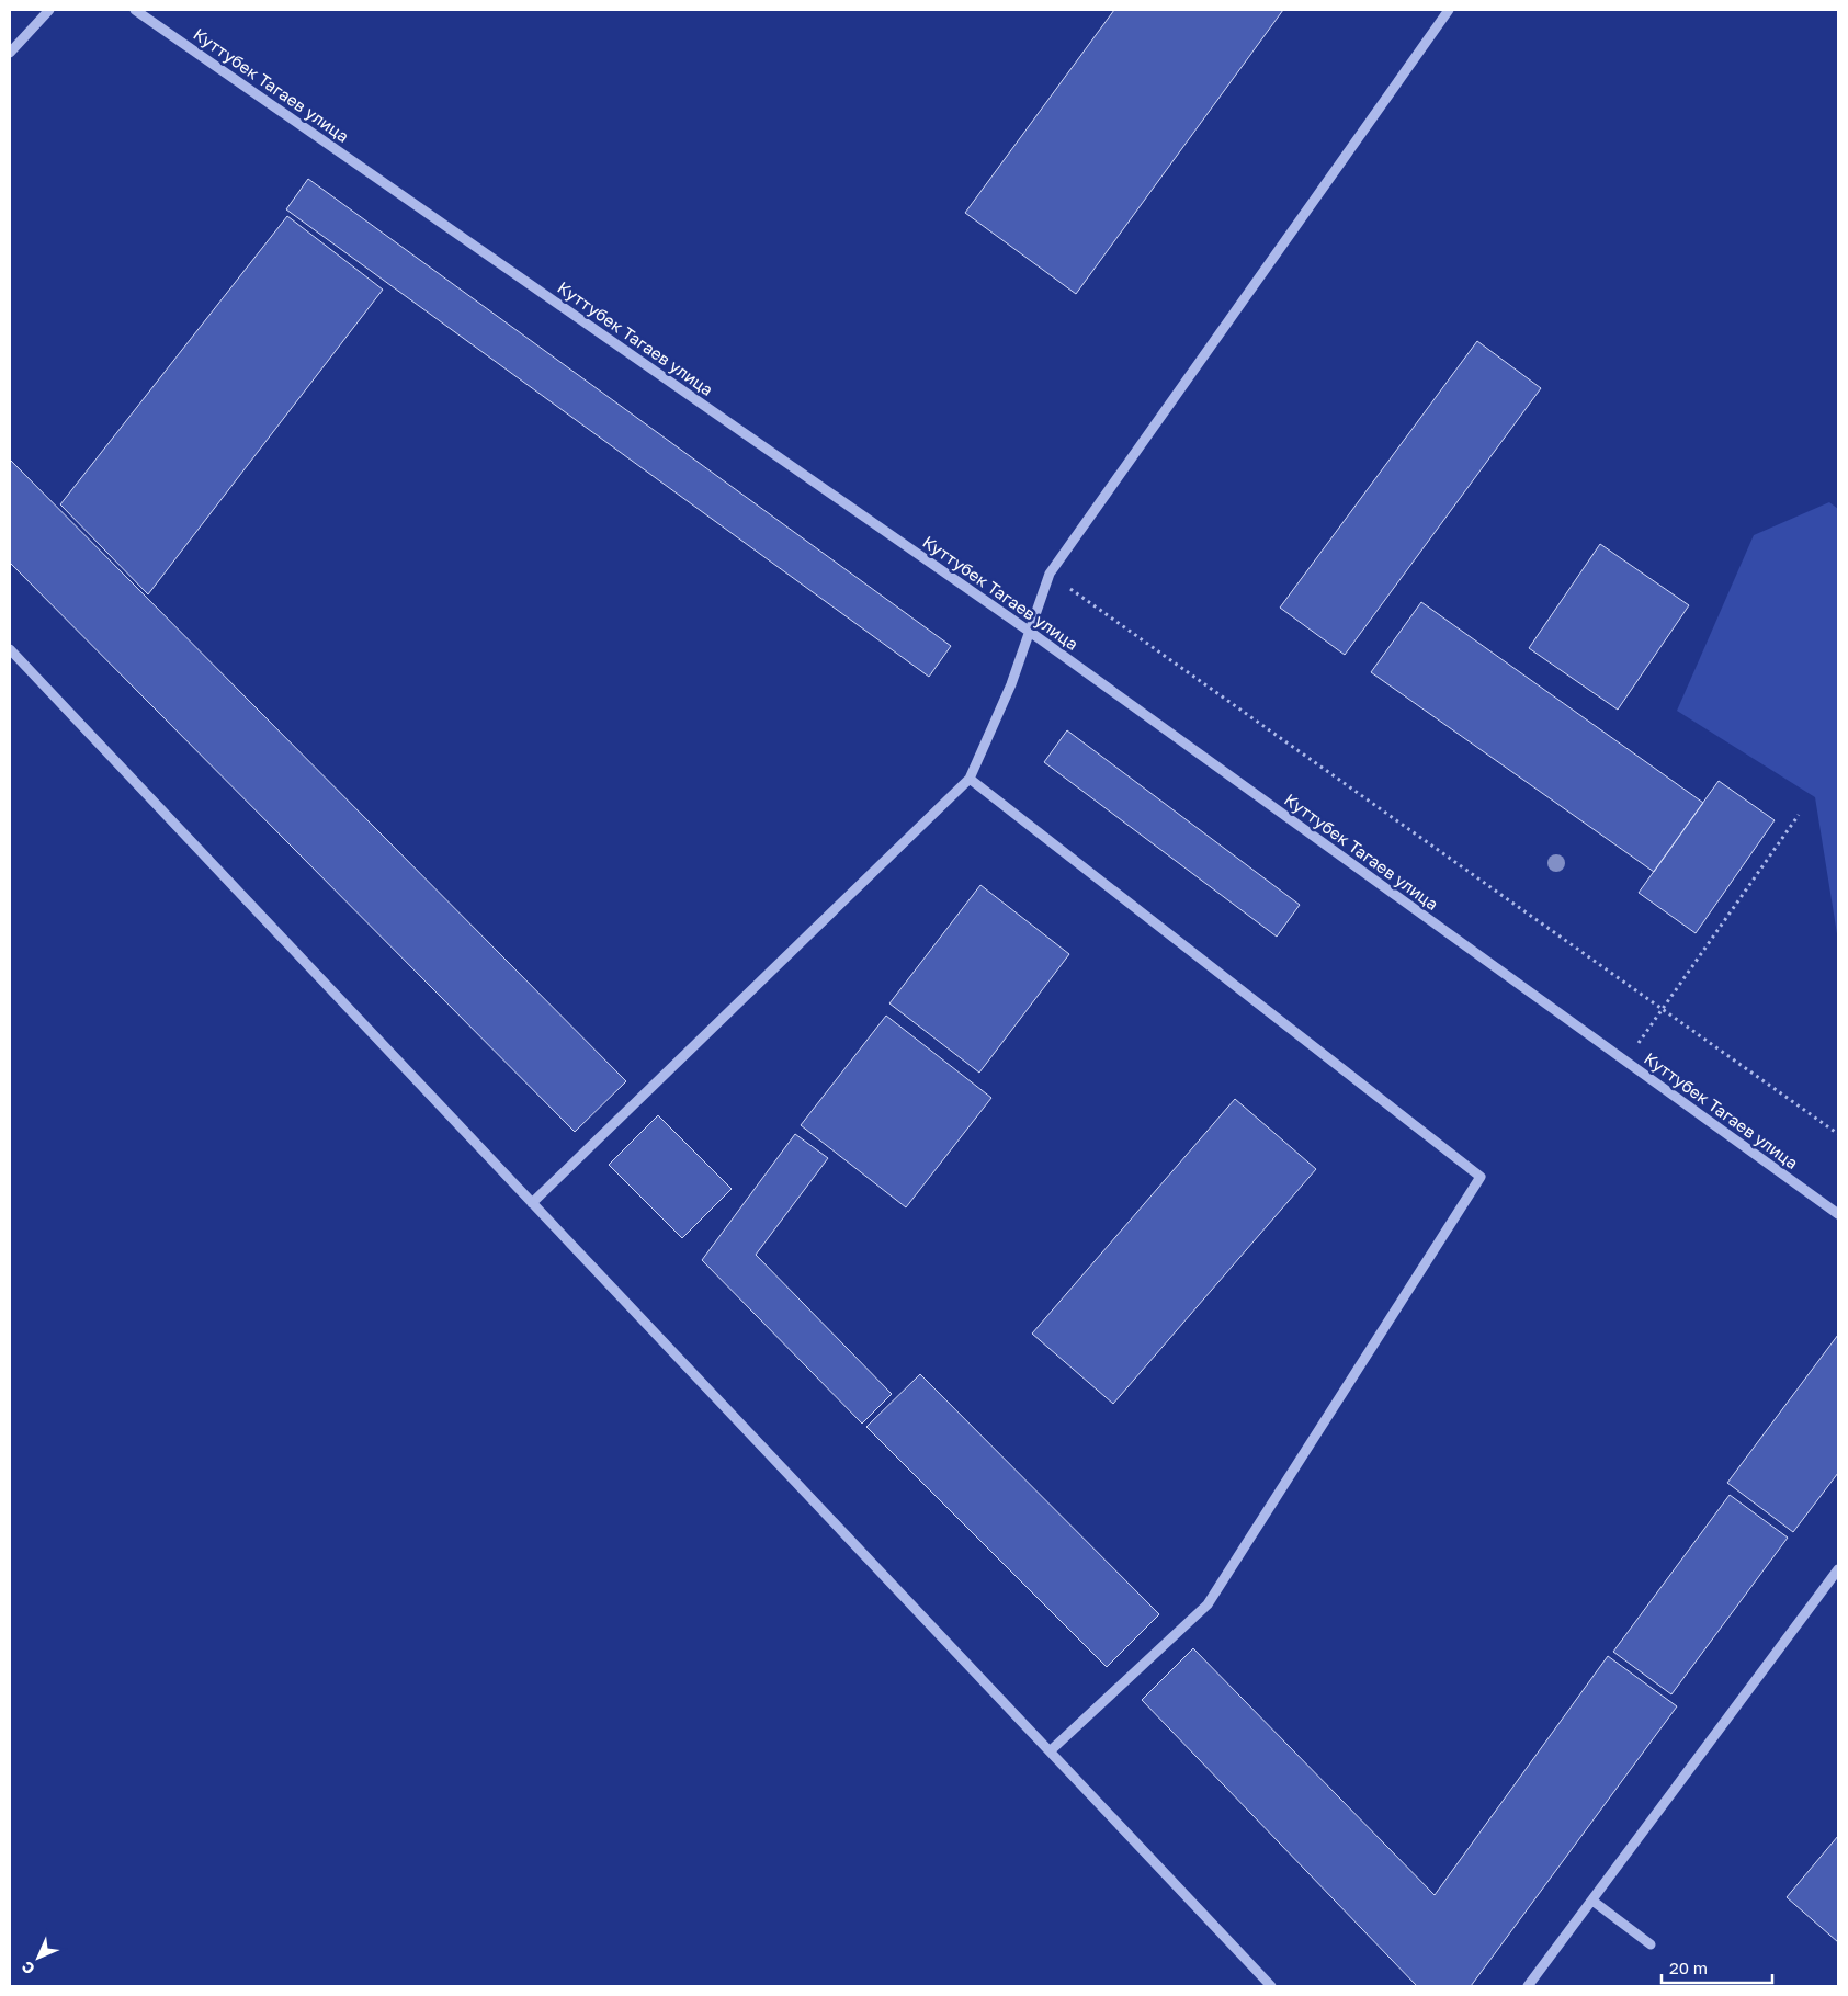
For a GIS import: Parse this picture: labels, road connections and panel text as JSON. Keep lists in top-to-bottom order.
{
  "streets": {
    "street": ["Куттубек Тагаев улица"]
  },
  "scale_bar": "20 m",
  "north": "bottom left"
}
